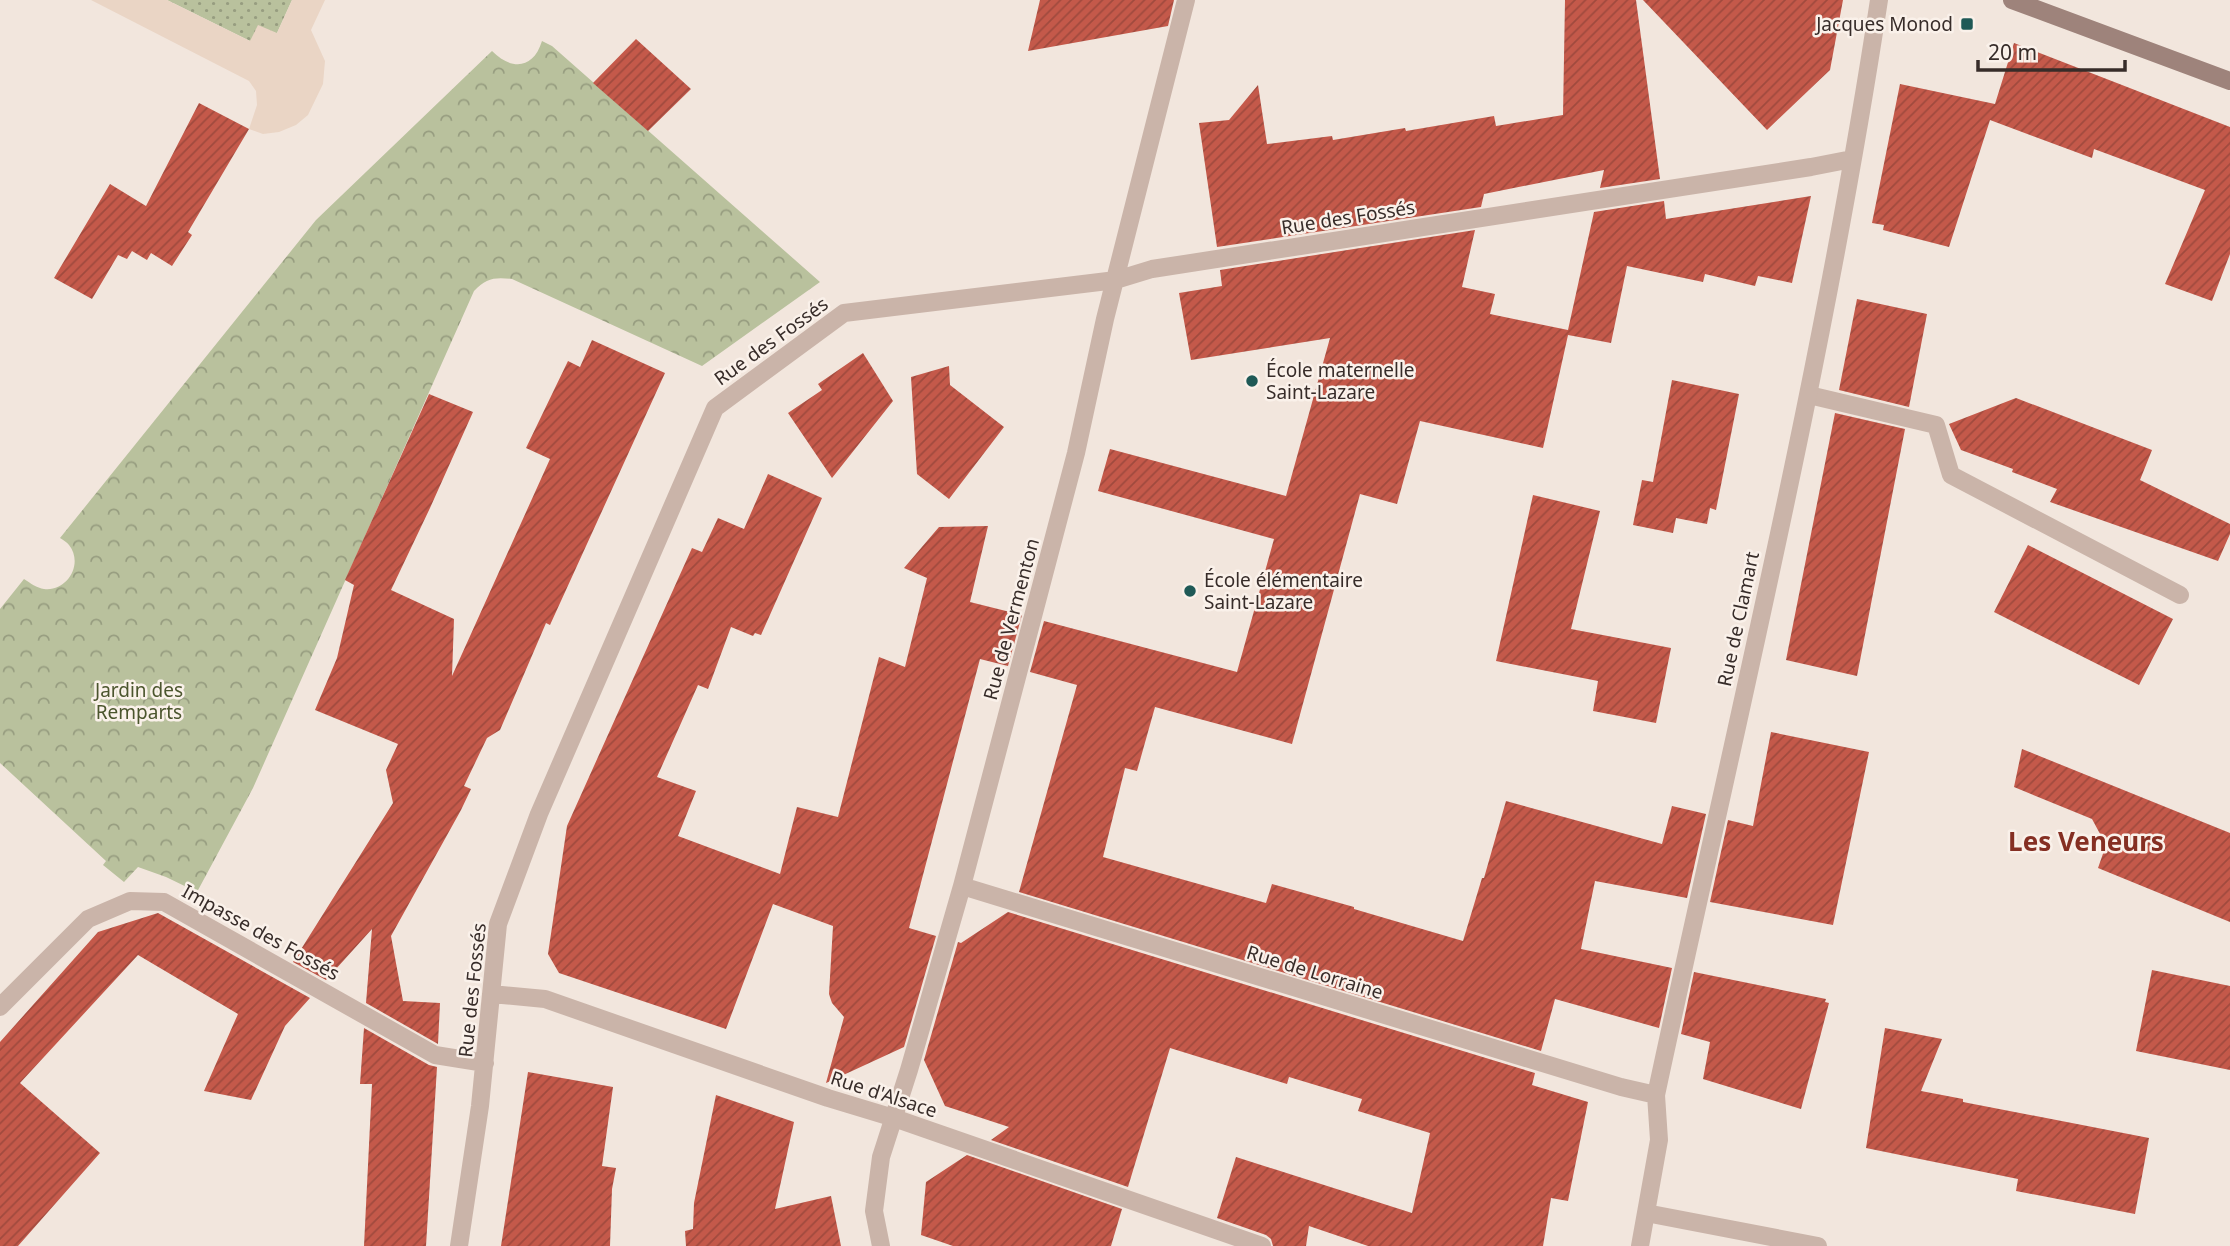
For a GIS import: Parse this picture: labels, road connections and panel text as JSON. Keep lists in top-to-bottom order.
{
  "streets": {
    "street": [
      "Rue des Fossés",
      "Rue de Vermenton",
      "Rue de Clamart",
      "Impasse des Fossés",
      "Rue de Lorraine",
      "Rue d'Alsace"
    ]
  },
  "crossings": [
    ["Rue des Fossés", "Rue de Vermenton"],
    ["Rue des Fossés", "Rue de Clamart"],
    ["Rue des Fossés", "Impasse des Fossés"],
    ["Rue des Fossés", "Rue d'Alsace"],
    ["Rue de Vermenton", "Rue de Lorraine"],
    ["Rue de Vermenton", "Rue d'Alsace"],
    ["Rue de Clamart", "Rue de Lorraine"]
  ],
  "districts": ["Les Veneurs"],
  "parks": ["Jardin des Remparts"],
  "places": {
    "transit": ["Jacques Monod"],
    "other": ["École maternelle Saint-Lazare", "École élémentaire Saint-Lazare"]
  },
  "scale_bar": "20 m"
}
